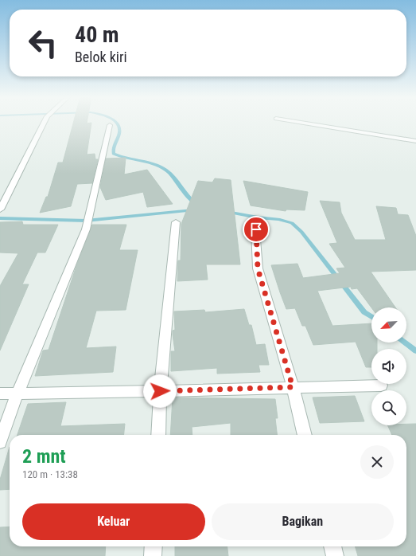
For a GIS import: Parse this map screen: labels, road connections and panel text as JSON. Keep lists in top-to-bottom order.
{
  "north": "bottom left",
  "page": {
    "turn": ["40 m", "Belok kiri"],
    "heading": ["2 mnt", "120 m · 13:38"],
    "buttons": ["Keluar", "Bagikan"]
  }
}
